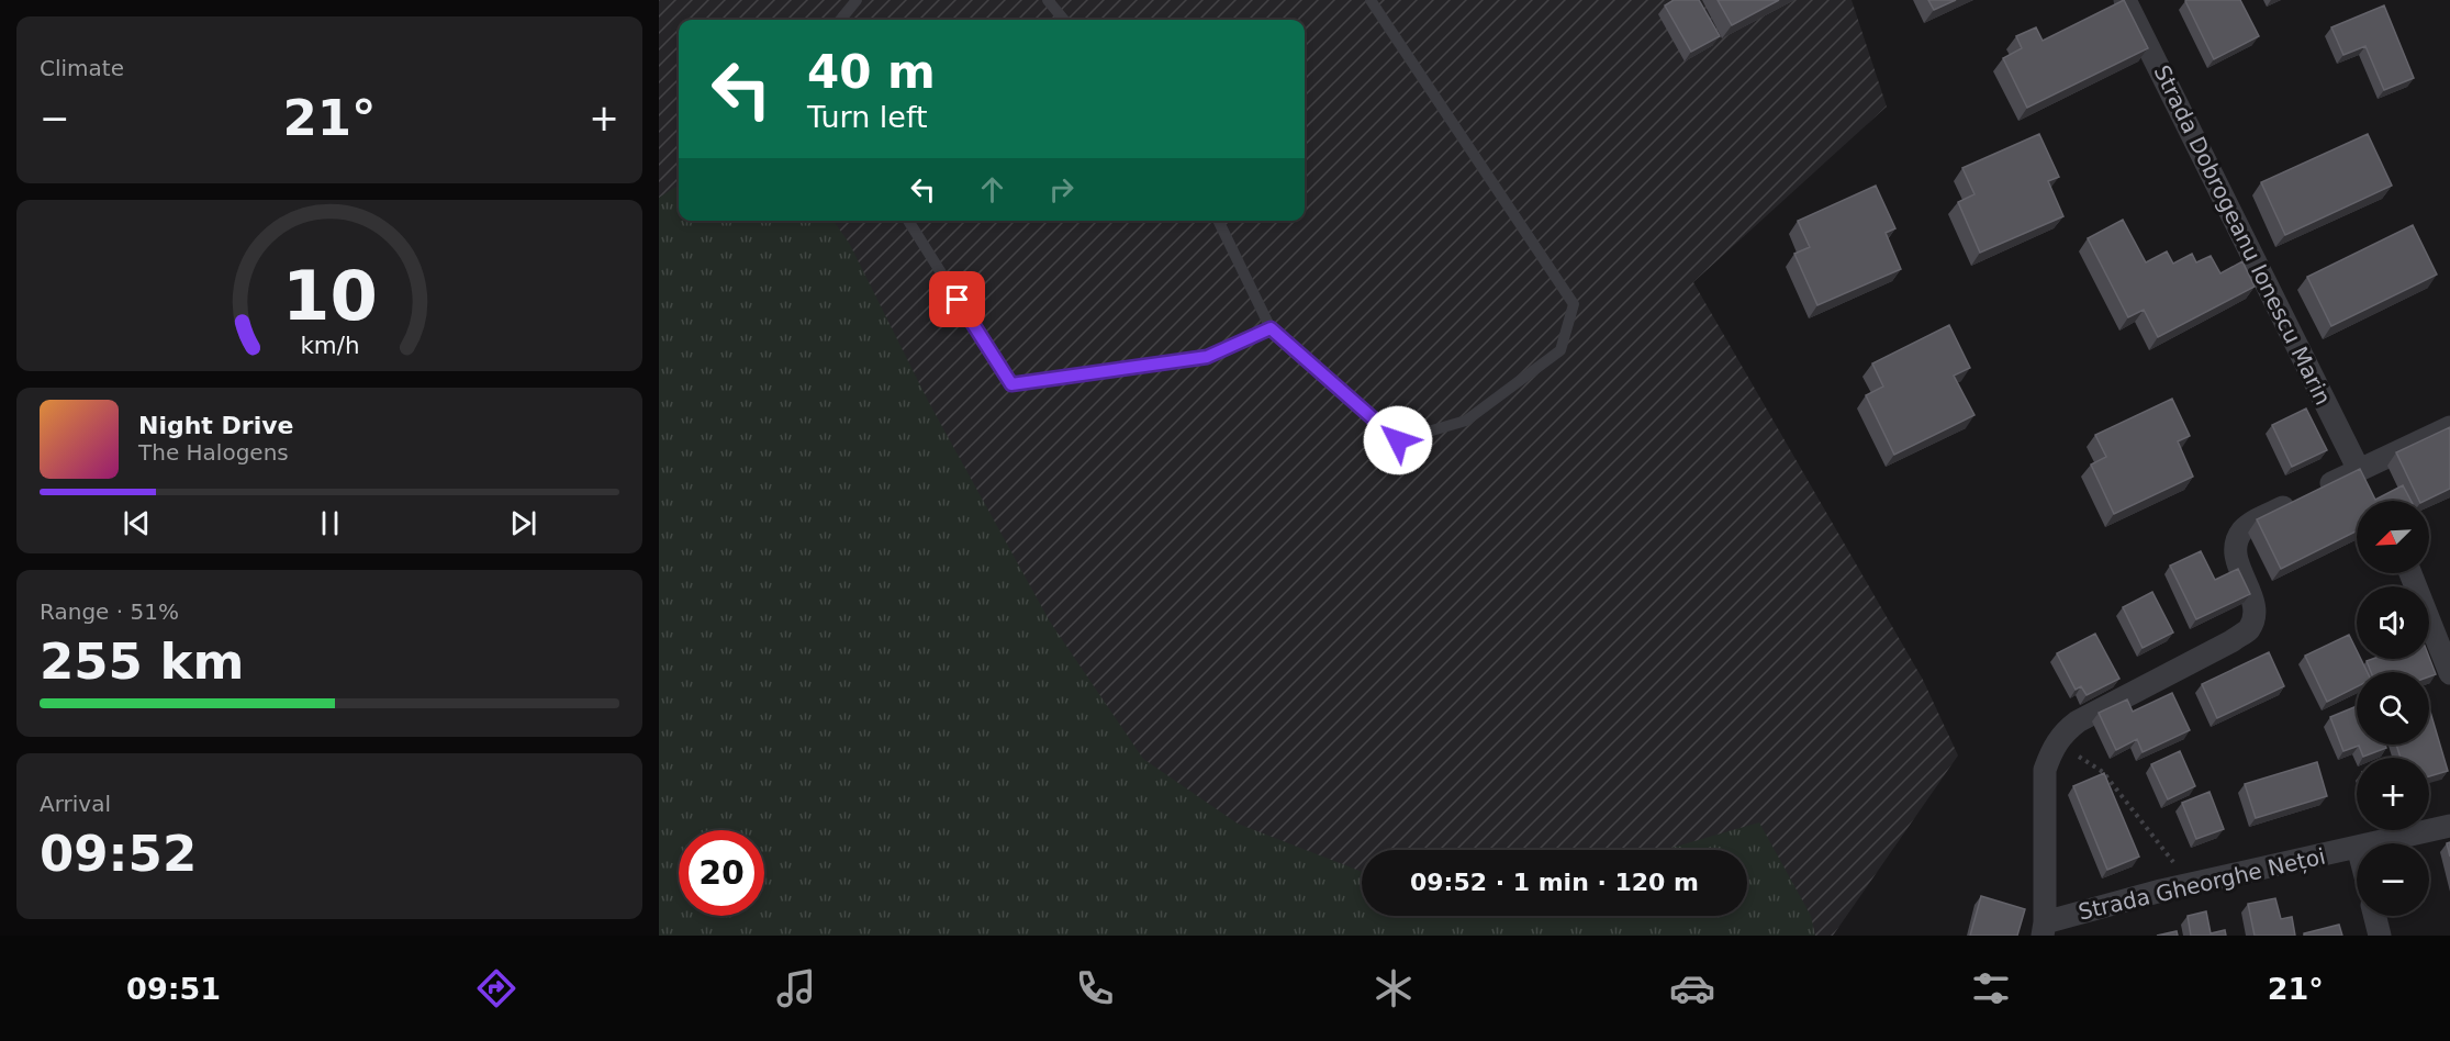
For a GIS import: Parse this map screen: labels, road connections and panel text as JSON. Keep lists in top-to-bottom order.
{
  "streets": {
    "street": ["Strada Dobrogeanu Ionescu Marin", "Strada Gheorghe Nețoi"]
  },
  "north": "bottom left",
  "page": {
    "tile": [
      "Climate",
      ["Range · 51%", "255 km"],
      ["Arrival", "09:52"]
    ],
    "turn": ["40 m", "Turn left"],
    "heat": ["−", "21°", "+"],
    "song": ["Night Drive", "The Halogens"],
    "map_buttons": ["+", "−"],
    "limit": "20",
    "trip": "09:52 · 1 min · 120 m",
    "tabs": ["09:51", "21°"],
    "gauge": ["10", "km/h"]
  }
}
